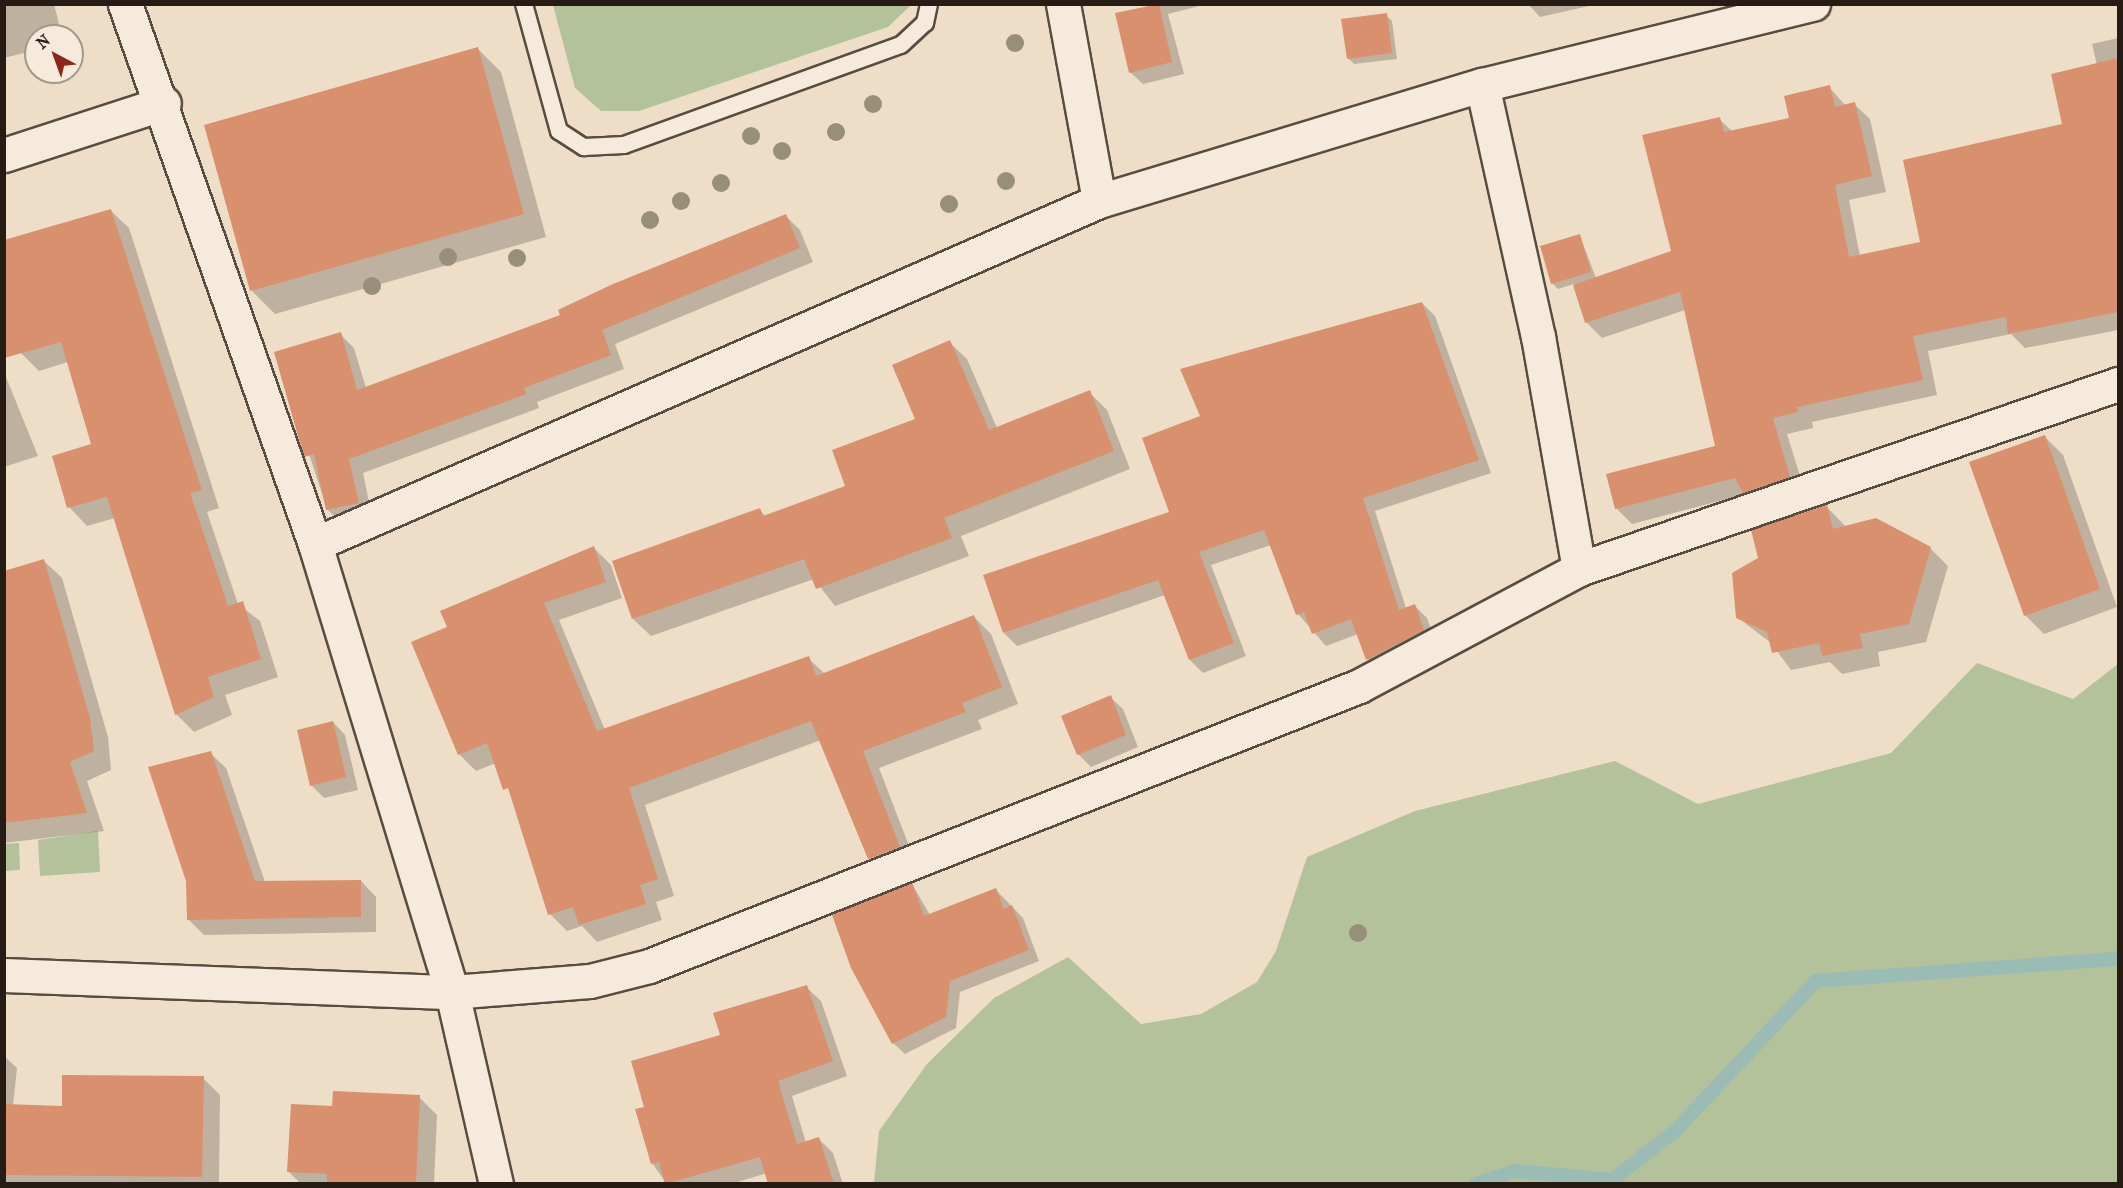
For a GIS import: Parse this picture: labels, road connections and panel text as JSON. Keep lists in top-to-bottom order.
{
  "north": "top left"
}
